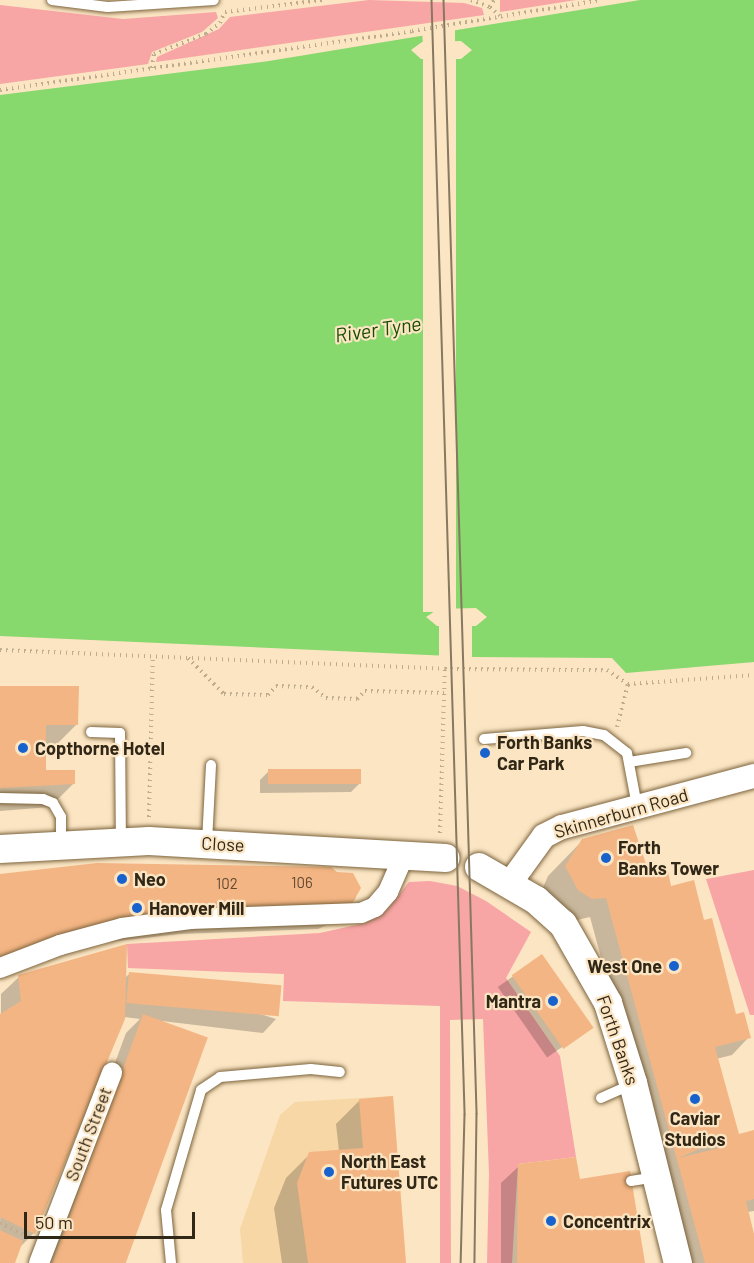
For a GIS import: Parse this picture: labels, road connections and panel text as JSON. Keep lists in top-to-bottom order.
{
  "streets": {
    "main road": ["Close", "Forth Banks"],
    "street": ["Skinnerburn Road", "South Street"]
  },
  "crossings": [
    ["Skinnerburn Road", "Forth Banks"]
  ],
  "water": ["River Tyne"],
  "places": [
    "Copthorne Hotel",
    "Forth Banks Car Park",
    "Forth Banks Tower",
    "Neo",
    "Hanover Mill",
    "West One",
    "Mantra",
    "Caviar Studios",
    "North East Futures UTC",
    "Concentrix"
  ],
  "house_numbers": ["106", "102"],
  "scale_bar": "50 m"
}
